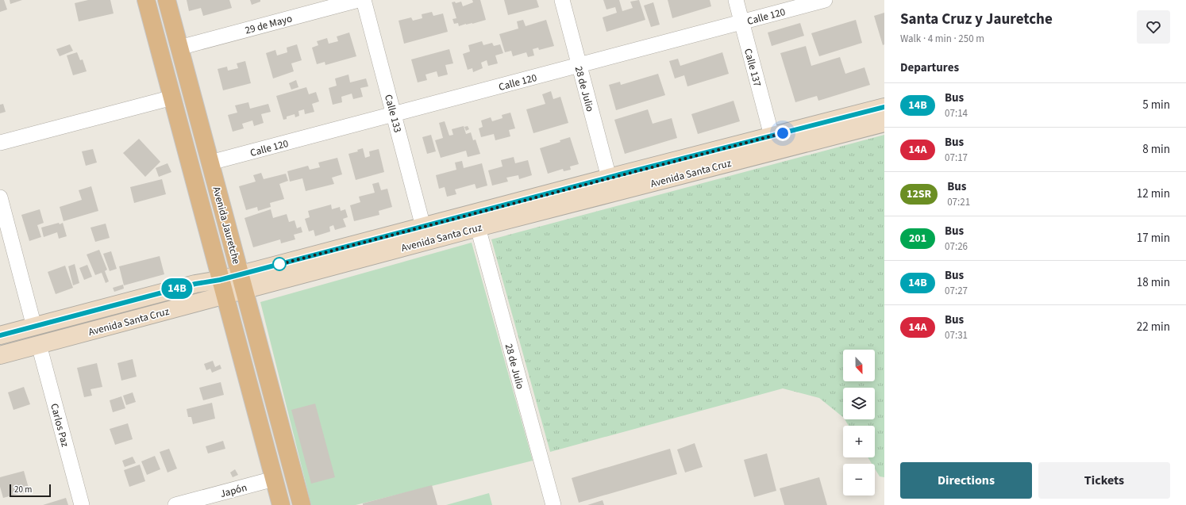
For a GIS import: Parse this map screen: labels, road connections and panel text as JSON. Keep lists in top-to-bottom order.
{
  "streets": {
    "main road": ["Avenida Santa Cruz", "Avenida Jauretche"],
    "street": [
      "Calle 120",
      "29 de Mayo",
      "Calle 137",
      "28 de Julio",
      "Calle 133",
      "Carlos Paz",
      "Japón"
    ]
  },
  "crossings": [
    ["Calle 120", "Calle 137"],
    ["Calle 120", "28 de Julio"],
    ["Calle 120", "Calle 133"],
    ["Calle 120", "Avenida Jauretche"],
    ["29 de Mayo", "Avenida Jauretche"],
    ["Calle 137", "Avenida Santa Cruz"],
    ["28 de Julio", "Avenida Santa Cruz"],
    ["Calle 133", "Avenida Santa Cruz"],
    ["Avenida Santa Cruz", "Avenida Jauretche"],
    ["Avenida Santa Cruz", "Carlos Paz"],
    ["Avenida Jauretche", "Japón"]
  ],
  "lines": ["bus line 14B"],
  "scale_bar": "20 m",
  "north": "bottom",
  "page": {
    "on_map": "14B",
    "heading": [
      ["Santa Cruz y Jauretche", "Walk · 4 min · 250 m"],
      "Departures"
    ],
    "list": [
      {
        "mark": "14B",
        "name": "Bus",
        "note": "07:14",
        "value": "5 min"
      },
      {
        "mark": "14A",
        "name": "Bus",
        "note": "07:17",
        "value": "8 min"
      },
      {
        "mark": "12SR",
        "name": "Bus",
        "note": "07:21",
        "value": "12 min"
      },
      {
        "mark": "201",
        "name": "Bus",
        "note": "07:26",
        "value": "17 min"
      },
      {
        "mark": "14B",
        "name": "Bus",
        "note": "07:27",
        "value": "18 min"
      },
      {
        "mark": "14A",
        "name": "Bus",
        "note": "07:31",
        "value": "22 min"
      }
    ],
    "map_buttons": ["+", "−"],
    "buttons": ["Directions", "Tickets"],
    "scale": "20 m"
  }
}
